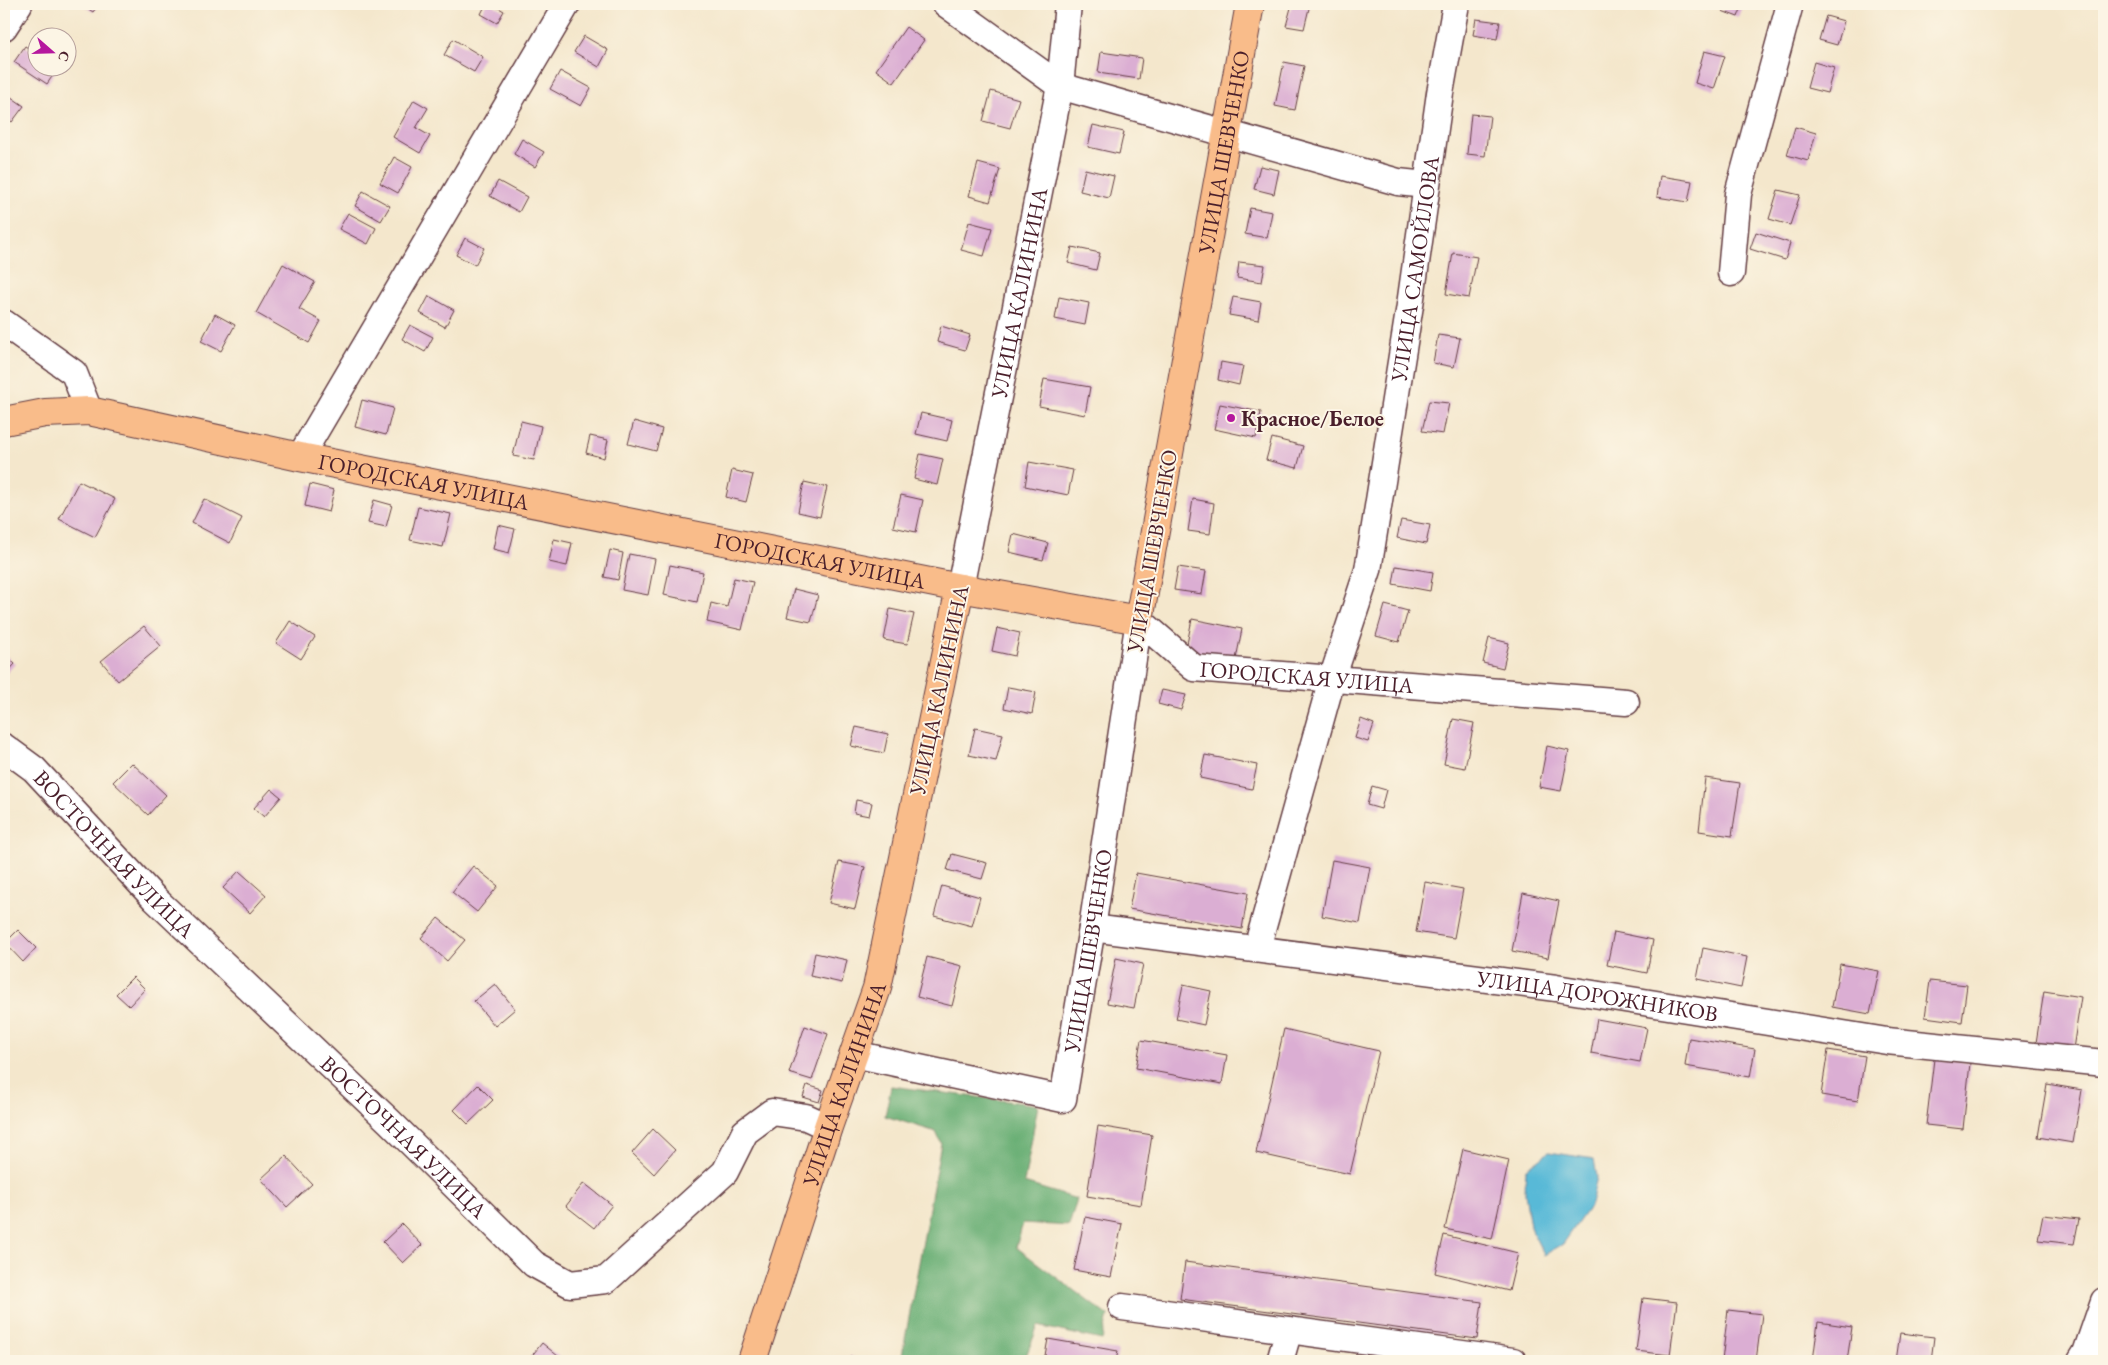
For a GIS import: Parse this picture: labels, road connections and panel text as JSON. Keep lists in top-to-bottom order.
{
  "streets": {
    "main road": ["УЛИЦА ШЕВЧЕНКО", "УЛИЦА КАЛИНИНА", "ГОРОДСКАЯ УЛИЦА"],
    "street": ["УЛИЦА САМОЙЛОВА", "ВОСТОЧНАЯ УЛИЦА", "УЛИЦА ДОРОЖНИКОВ"]
  },
  "crossings": [
    ["УЛИЦА ШЕВЧЕНКО", "УЛИЦА КАЛИНИНА"],
    ["УЛИЦА ШЕВЧЕНКО", "ГОРОДСКАЯ УЛИЦА"],
    ["УЛИЦА ШЕВЧЕНКО", "УЛИЦА ДОРОЖНИКОВ"],
    ["УЛИЦА САМОЙЛОВА", "ГОРОДСКАЯ УЛИЦА"],
    ["УЛИЦА САМОЙЛОВА", "УЛИЦА ДОРОЖНИКОВ"],
    ["УЛИЦА КАЛИНИНА", "ГОРОДСКАЯ УЛИЦА"],
    ["УЛИЦА КАЛИНИНА", "ВОСТОЧНАЯ УЛИЦА"]
  ],
  "places": ["Красное/Белое"],
  "north": "right"
}
